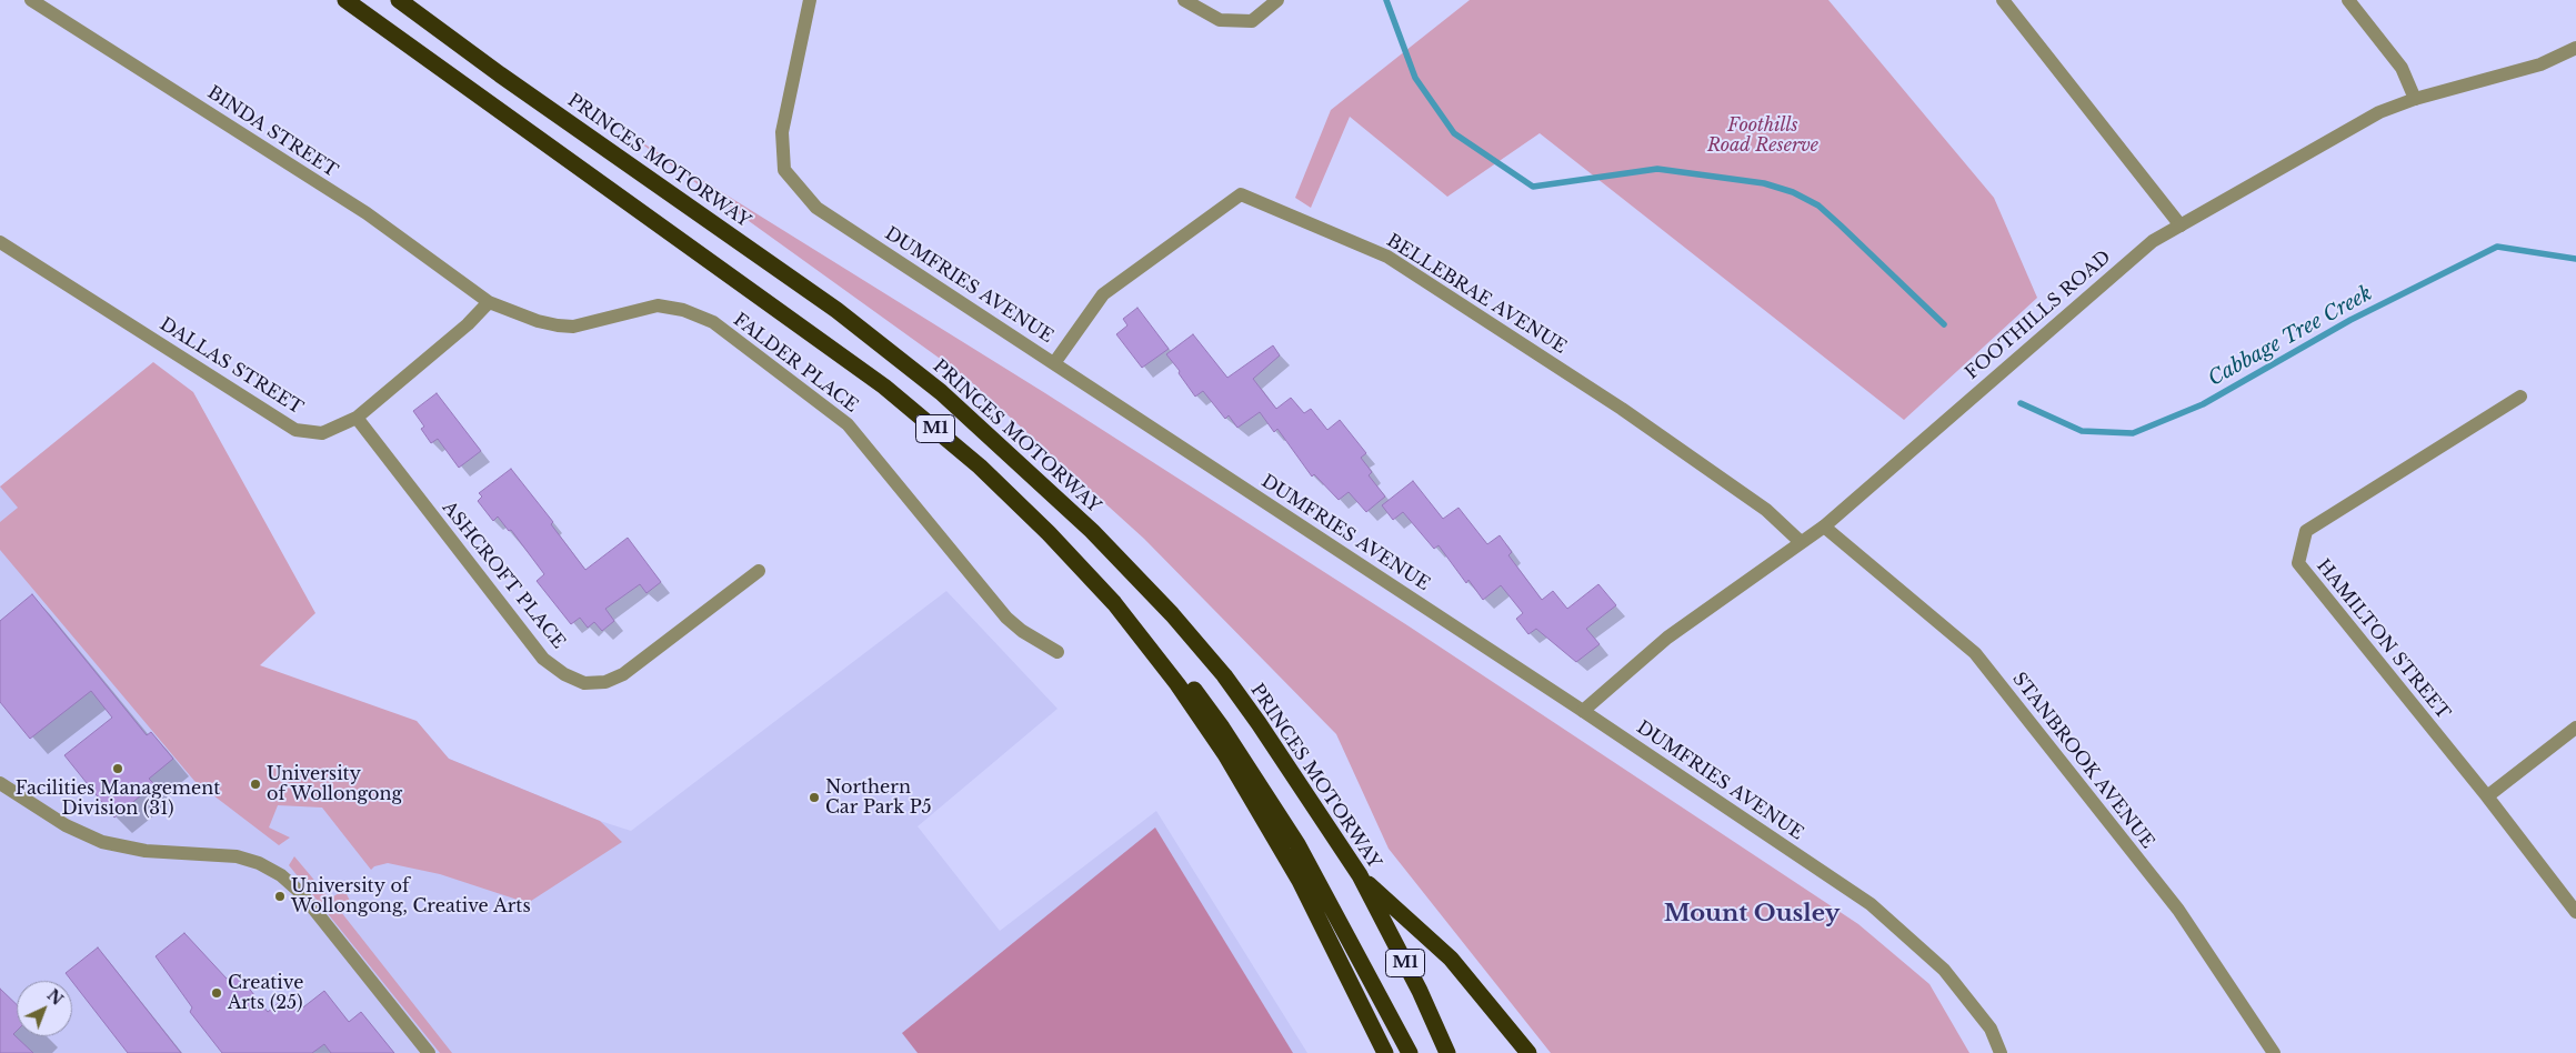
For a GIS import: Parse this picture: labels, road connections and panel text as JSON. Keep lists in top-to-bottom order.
{
  "streets": {
    "highway": ["PRINCES MOTORWAY", "M1"],
    "street": [
      "BINDA STREET",
      "DUMFRIES AVENUE",
      "BELLEBRAE AVENUE",
      "FOOTHILLS ROAD",
      "FALDER PLACE",
      "DALLAS STREET",
      "ASHCROFT PLACE",
      "HAMILTON STREET",
      "STANBROOK AVENUE"
    ]
  },
  "crossings": [
    ["BINDA STREET", "FALDER PLACE"],
    ["BINDA STREET", "DALLAS STREET"],
    ["DUMFRIES AVENUE", "BELLEBRAE AVENUE"],
    ["DUMFRIES AVENUE", "FOOTHILLS ROAD"],
    ["BELLEBRAE AVENUE", "FOOTHILLS ROAD"],
    ["FOOTHILLS ROAD", "STANBROOK AVENUE"],
    ["FALDER PLACE", "DALLAS STREET"],
    ["DALLAS STREET", "ASHCROFT PLACE"]
  ],
  "districts": ["Mount Ousley"],
  "water": ["Cabbage Tree Creek"],
  "parks": ["Foothills Road Reserve"],
  "places": [
    "Facilities Management Division (31)",
    "University of Wollongong",
    "Northern Car Park P5",
    "University of Wollongong, Creative Arts",
    "Creative Arts (25)"
  ],
  "north": "top right"
}
